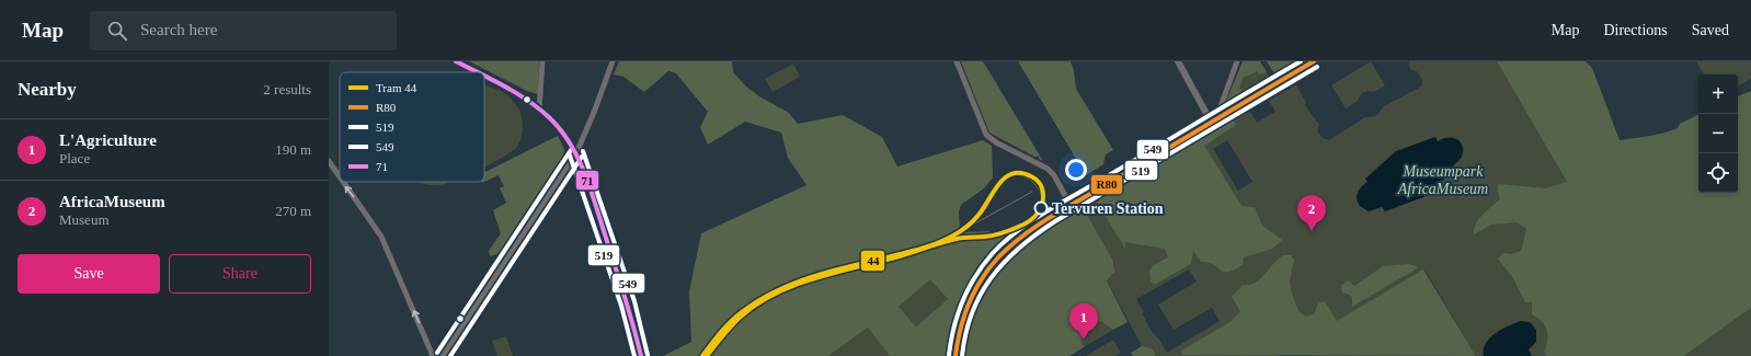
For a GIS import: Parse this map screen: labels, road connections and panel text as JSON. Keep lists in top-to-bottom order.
{
  "parks": ["Museumpark AfricaMuseum"],
  "places": ["Tervuren Station"],
  "lines": [
    "transit line R80",
    "transit line 549",
    "transit line 71",
    "transit line 519",
    "tram line 44"
  ],
  "legend": [
    "Tram 44",
    "R80",
    "519",
    "549",
    "71"
  ],
  "page": {
    "header": "Map",
    "search": "Search here",
    "nav": ["Map", "Directions", "Saved"],
    "heading": ["Nearby", "2 results"],
    "map_buttons": ["+", "−"],
    "list": [
      {
        "mark": "1",
        "name": "L'Agriculture",
        "note": "Place",
        "value": "190 m"
      },
      {
        "mark": "2",
        "name": "AfricaMuseum",
        "note": "Museum",
        "value": "270 m"
      }
    ],
    "pins": ["2", "1"],
    "buttons": ["Save", "Share"]
  }
}
